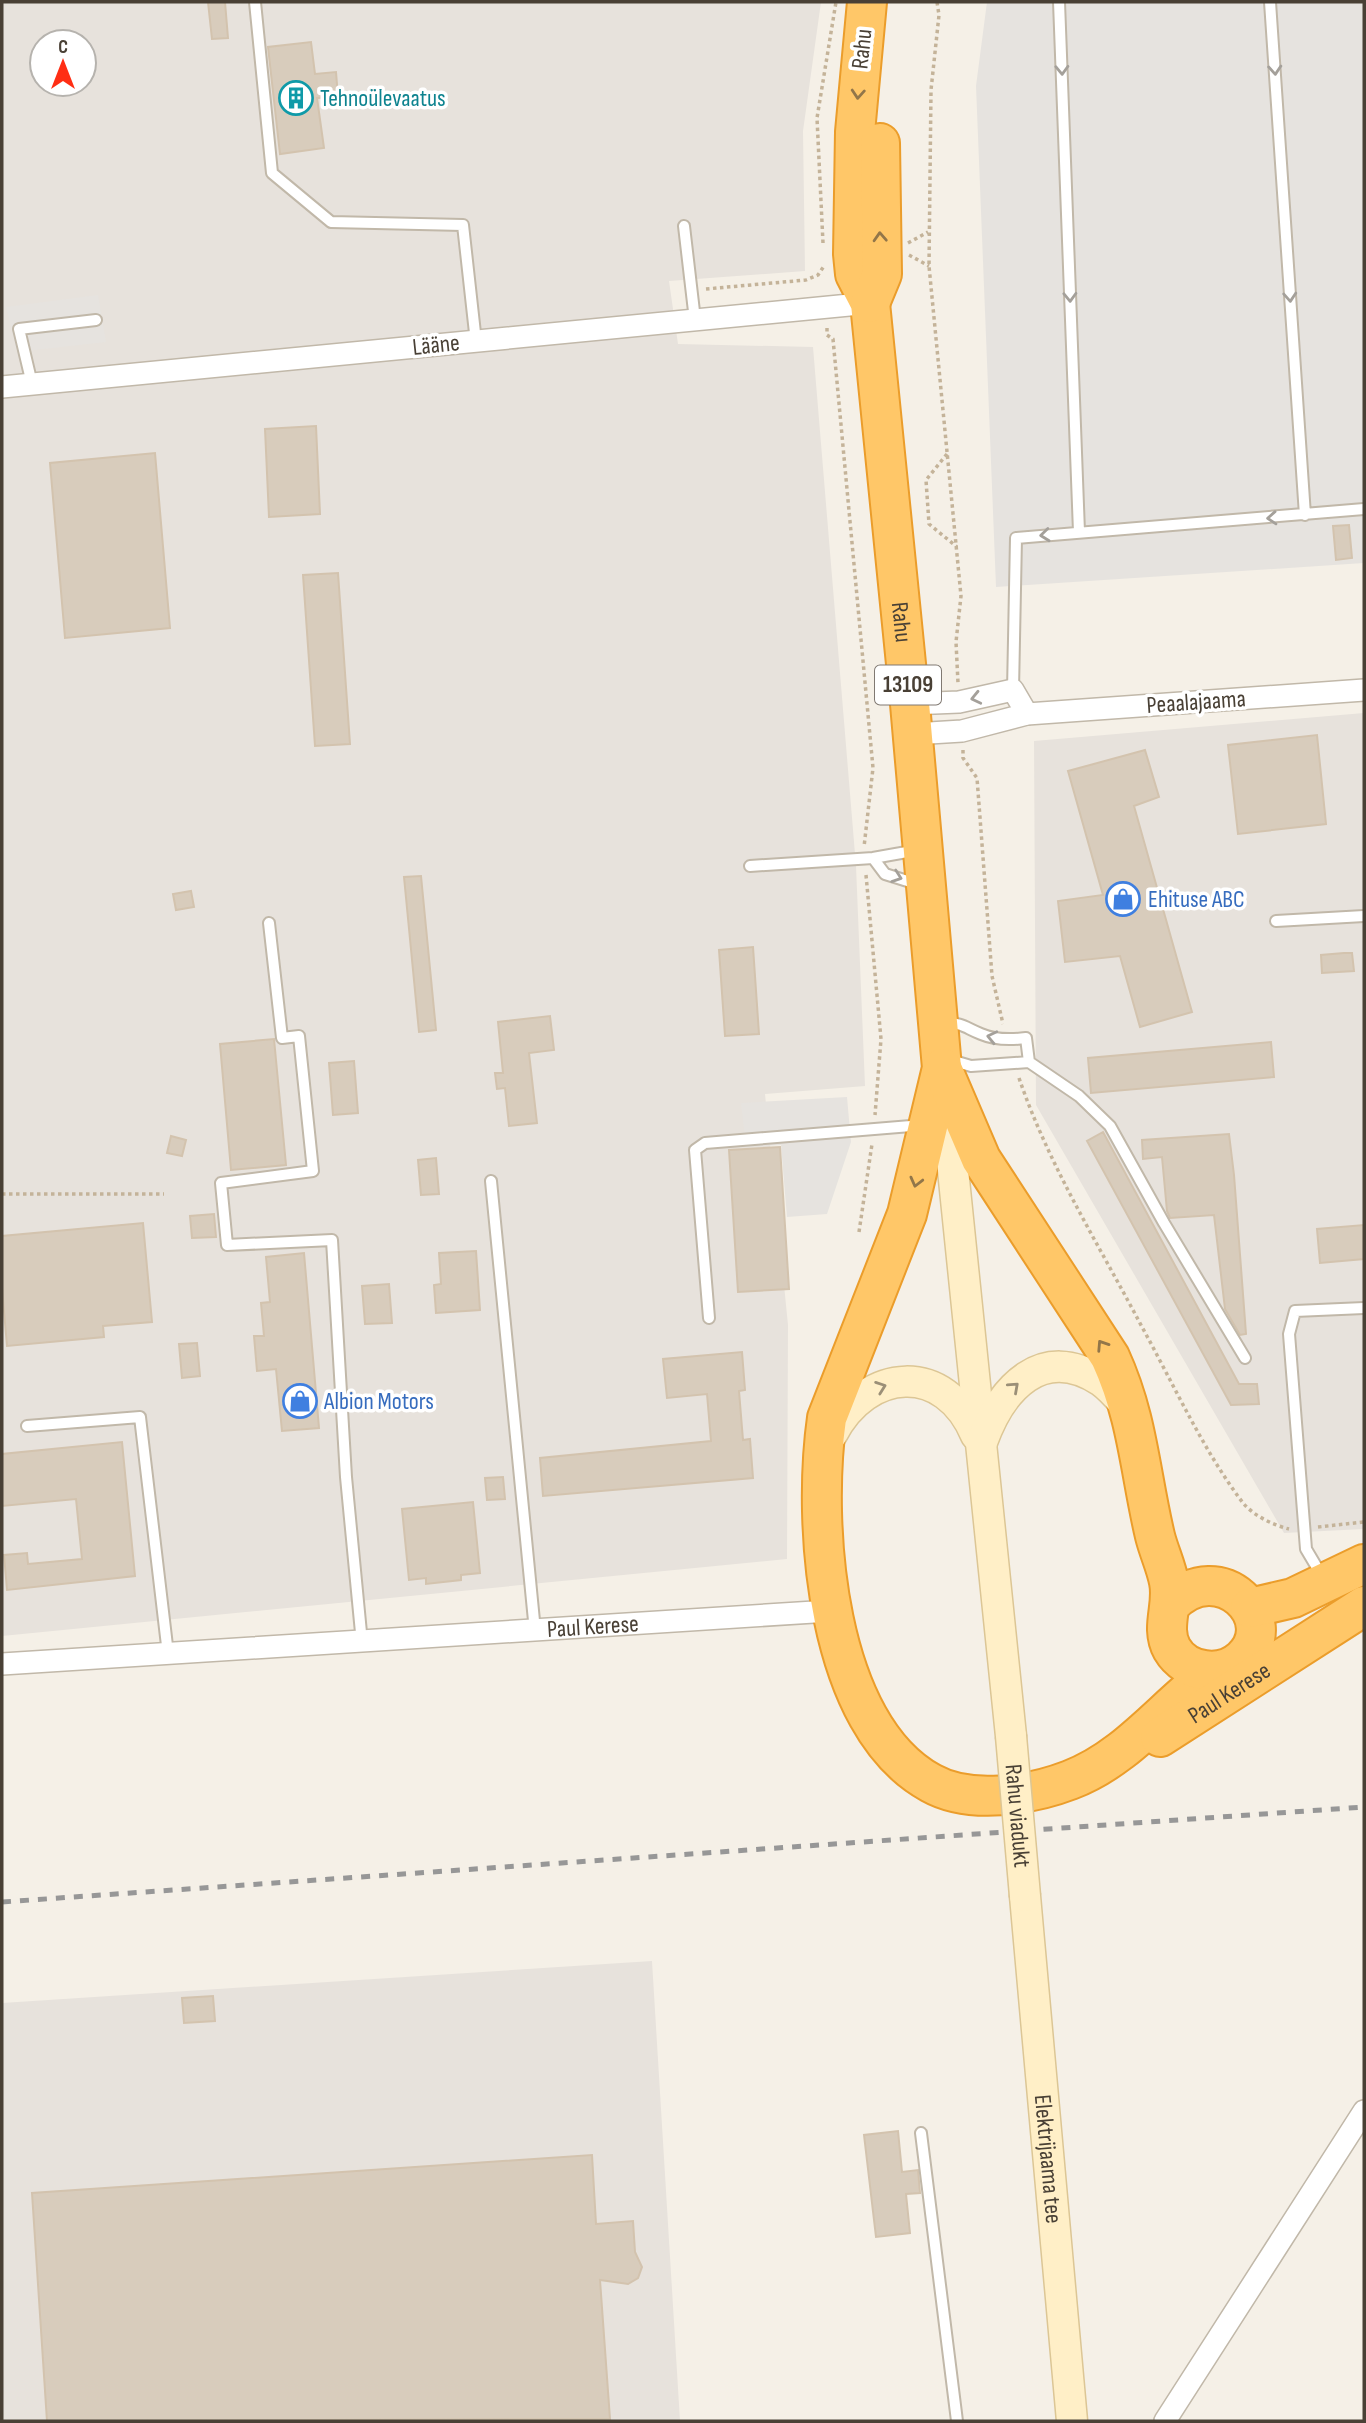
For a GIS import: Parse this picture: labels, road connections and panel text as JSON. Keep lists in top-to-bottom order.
{
  "streets": {
    "highway": ["Rahu", "13109", "Paul Kerese"],
    "street": [
      "Lääne",
      "Peaalajaama",
      "Rahu viadukt",
      "Elektrijaama tee"
    ]
  },
  "crossings": [
    ["Rahu", "Lääne"],
    ["Rahu", "13109"],
    ["Rahu", "Peaalajaama"],
    ["13109", "Rahu viadukt"],
    ["Rahu viadukt", "Elektrijaama tee"]
  ],
  "places": {
    "building": ["Tehnoülevaatus"],
    "shop": ["Ehituse ABC", "Albion Motors"]
  },
  "north": "top"
}
